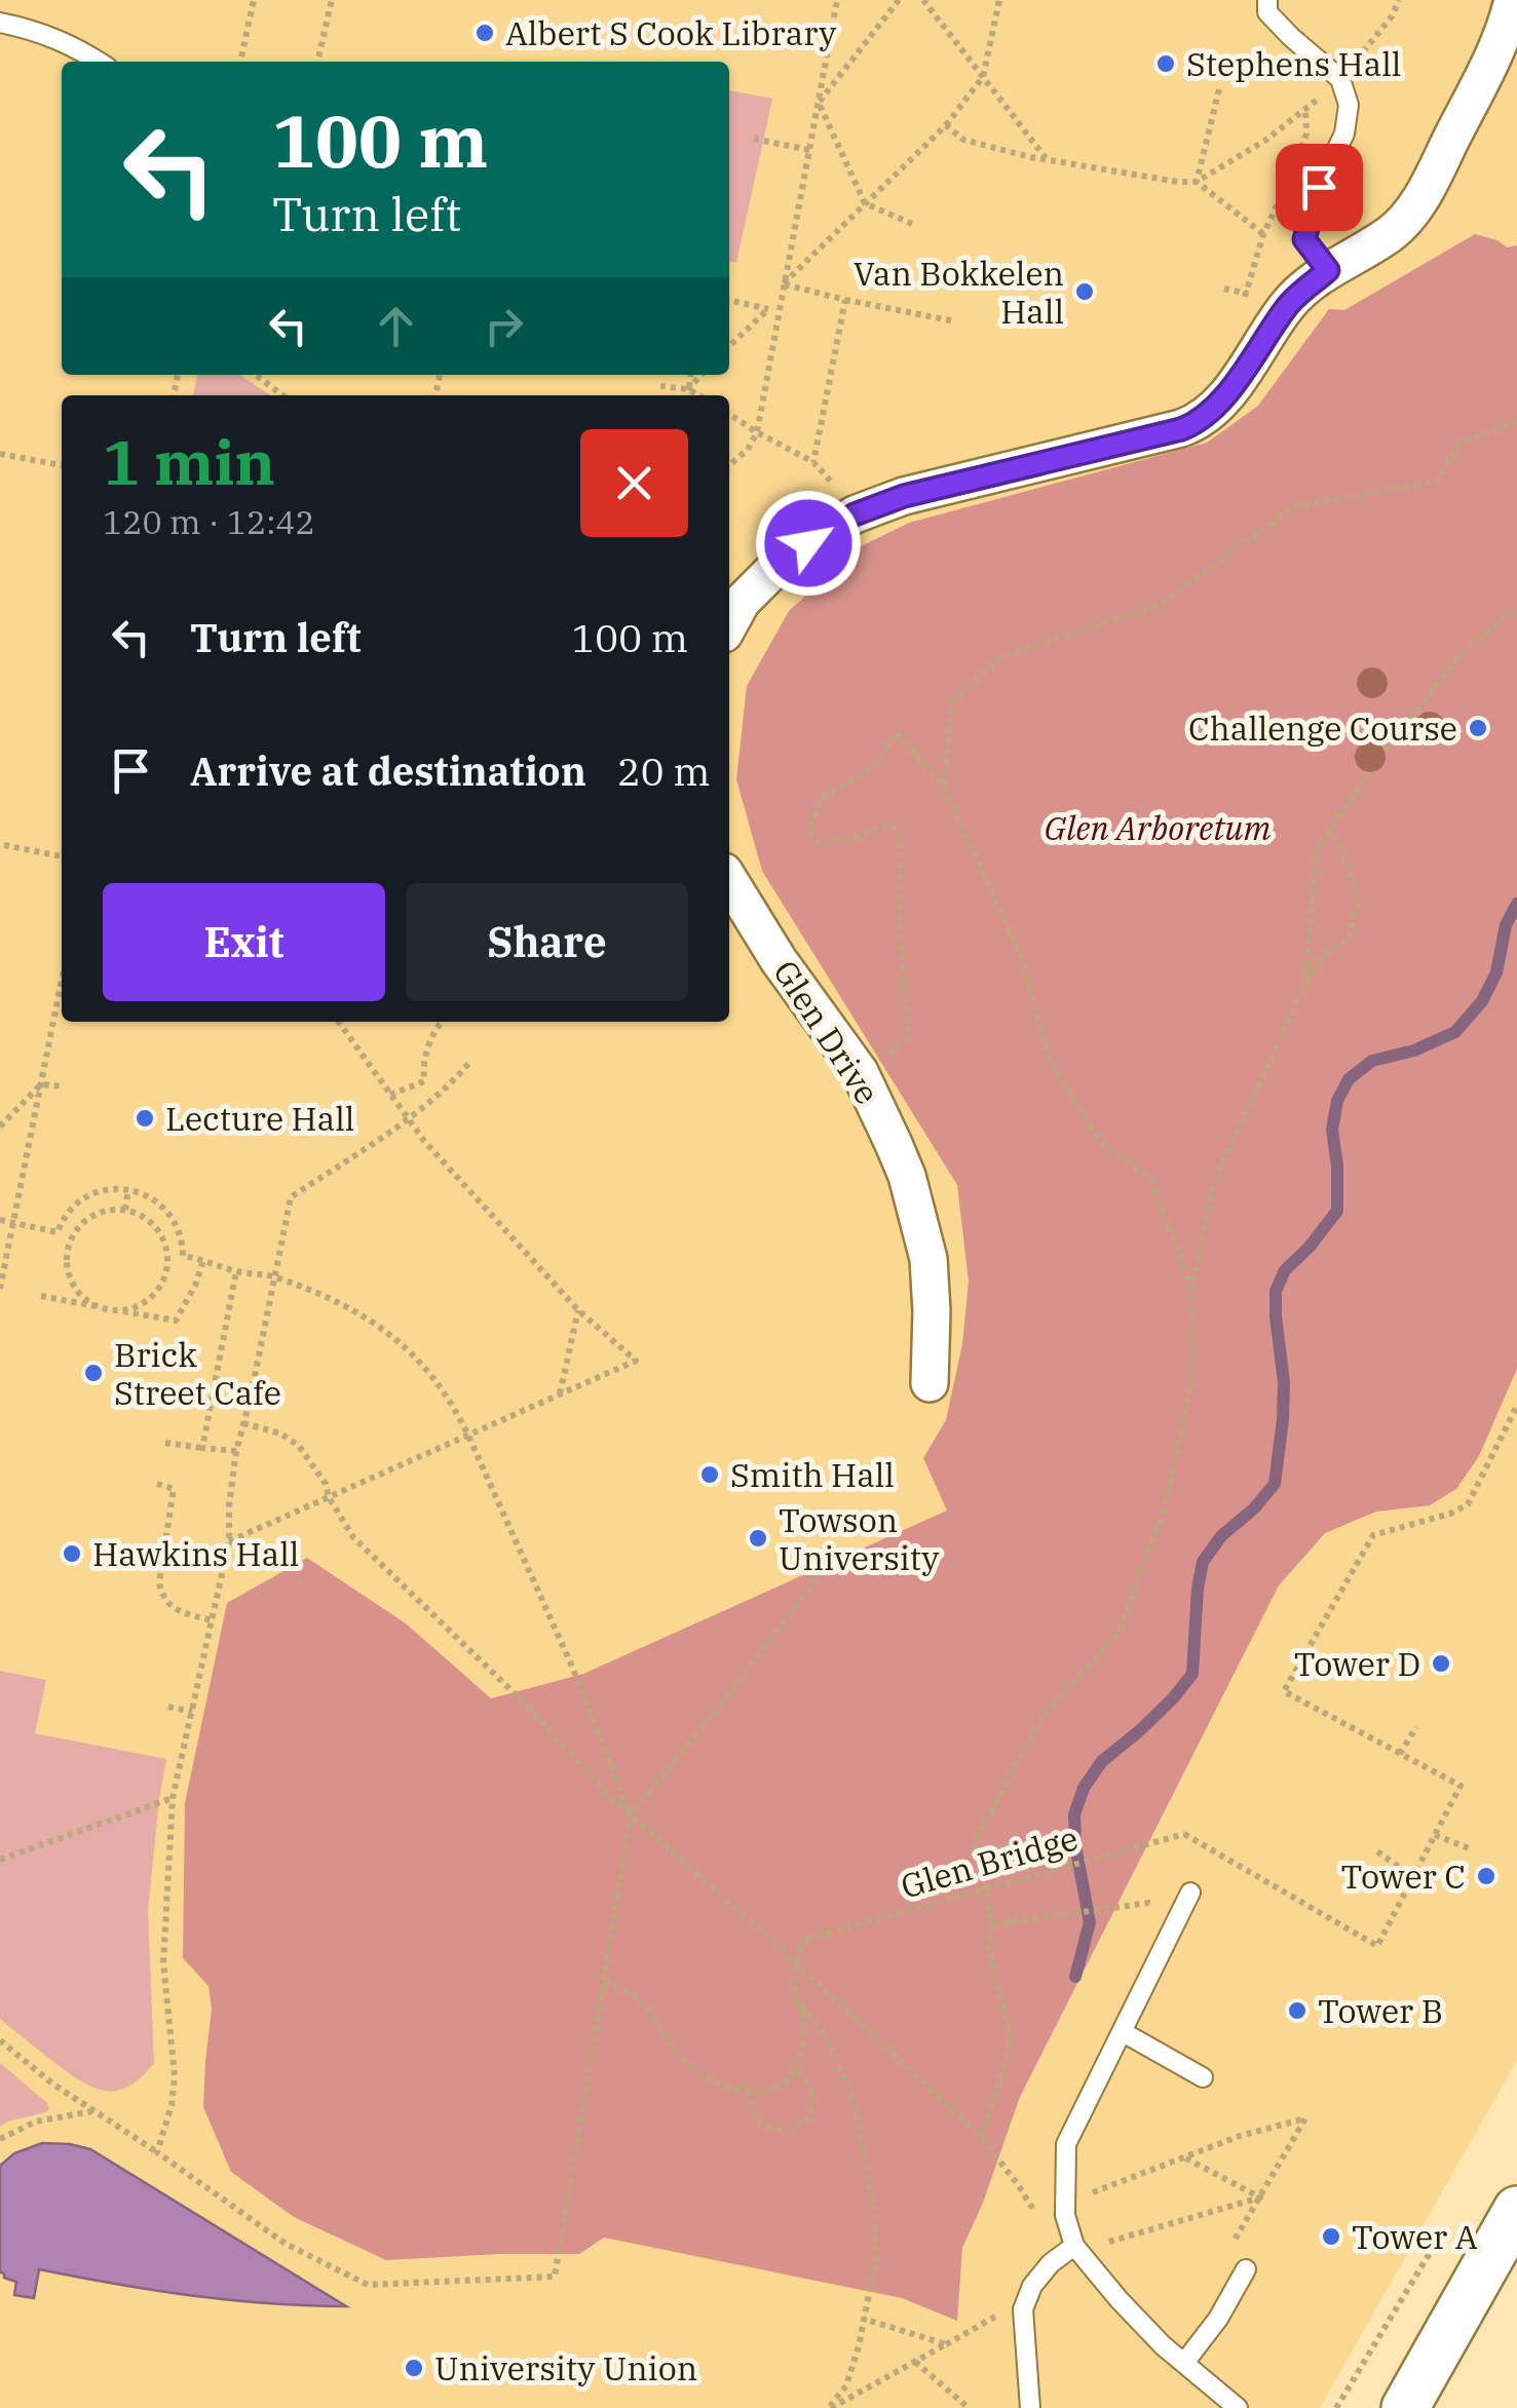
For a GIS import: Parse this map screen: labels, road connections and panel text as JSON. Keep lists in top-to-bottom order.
{
  "streets": {
    "street": ["Glen Drive"],
    "path": ["Glen Bridge"]
  },
  "parks": ["Glen Arboretum"],
  "places": [
    "Albert S Cook Library",
    "Stephens Hall",
    "Van Bokkelen Hall",
    "Challenge Course",
    "Lecture Hall",
    "Brick Street Cafe",
    "Smith Hall",
    "Towson University",
    "Hawkins Hall",
    "Tower D",
    "Tower C",
    "Tower B",
    "Tower A",
    "University Union"
  ],
  "page": {
    "turn": ["100 m", "Turn left"],
    "heading": ["1 min", "120 m · 12:42"],
    "list": [
      {
        "name": "Turn left",
        "value": "100 m"
      },
      {
        "name": "Arrive at destination",
        "value": "20 m"
      }
    ],
    "buttons": ["Exit", "Share"]
  }
}
